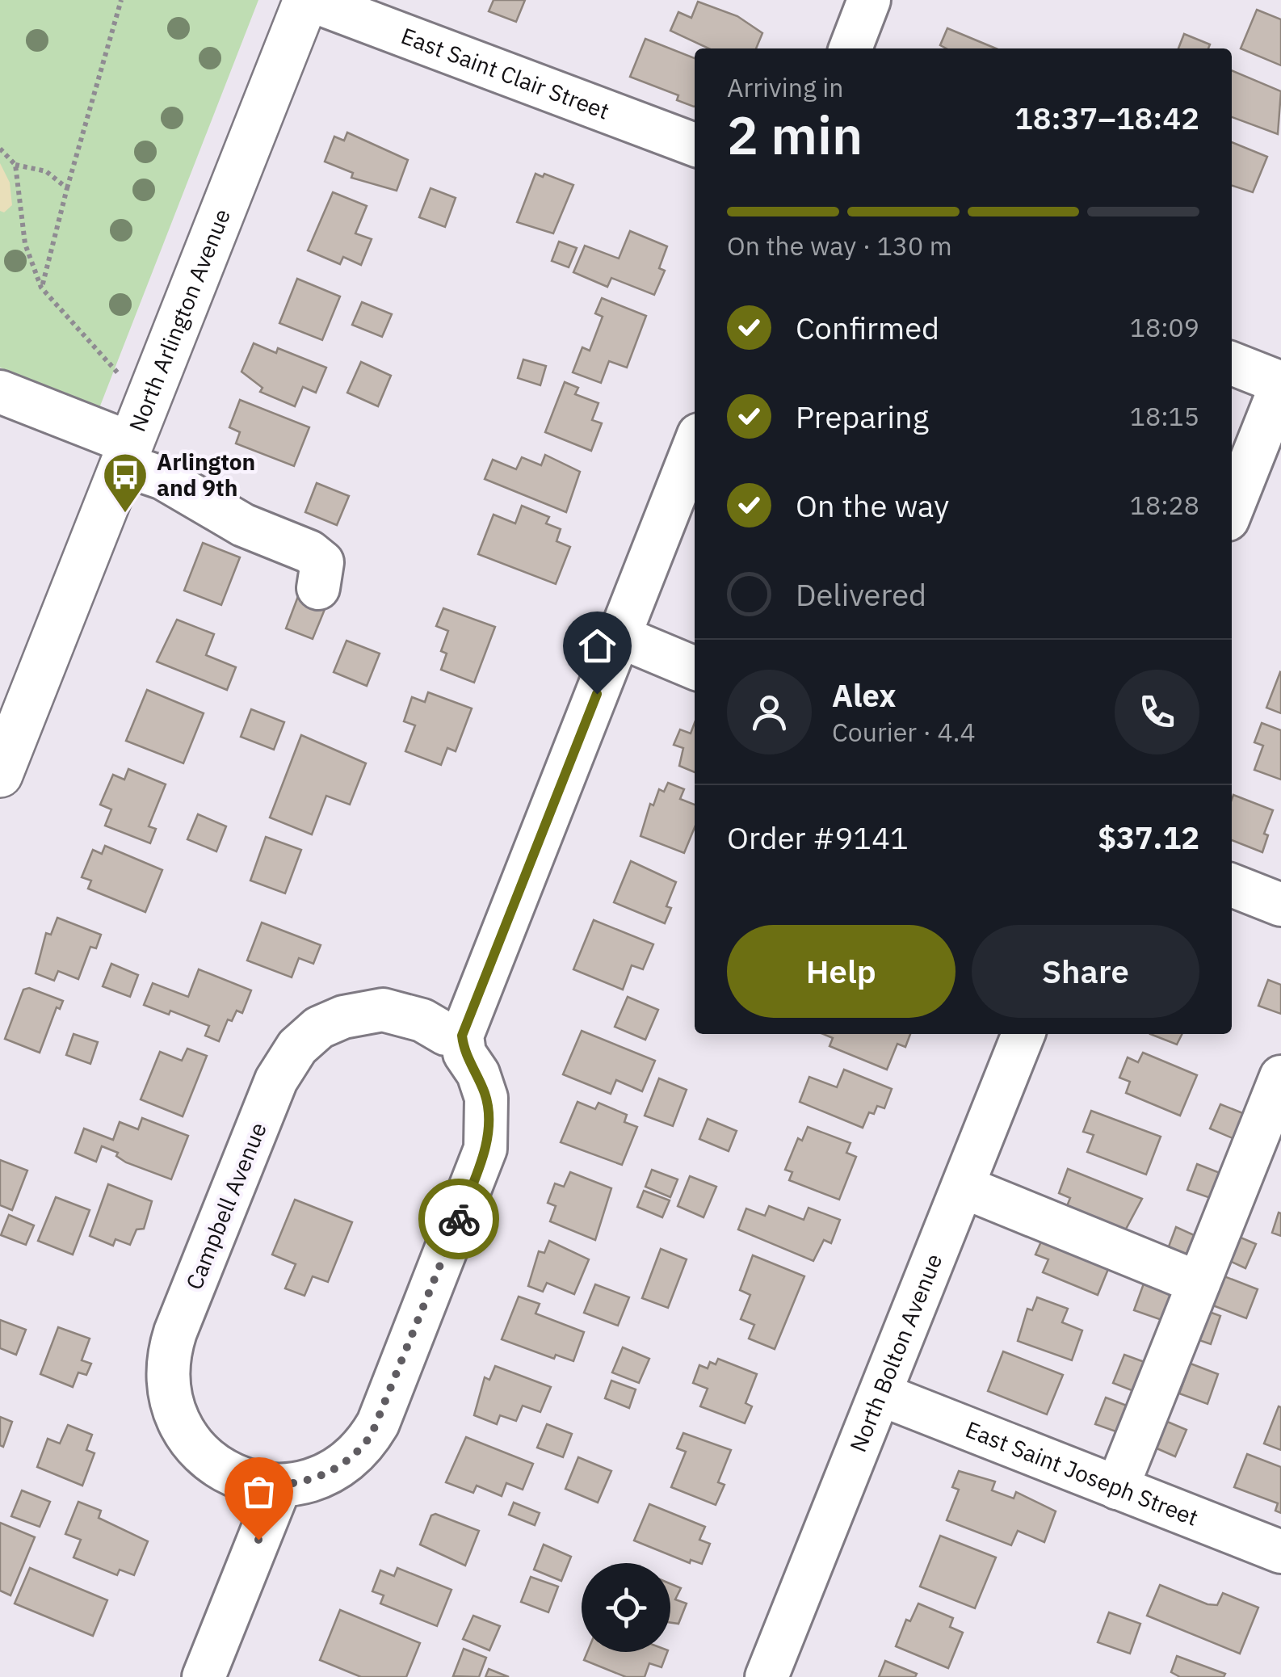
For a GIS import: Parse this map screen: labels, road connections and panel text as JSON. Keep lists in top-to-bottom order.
{
  "streets": {
    "main road": ["North Arlington Avenue"],
    "street": [
      "East Saint Clair Street",
      "Campbell Avenue",
      "North Bolton Avenue",
      "East Saint Joseph Street"
    ]
  },
  "crossings": [
    ["East Saint Clair Street", "North Arlington Avenue"],
    ["North Bolton Avenue", "East Saint Joseph Street"]
  ],
  "places": {
    "bus stop": ["Arlington and 9th"]
  },
  "page": {
    "heading": ["2 min", "Arriving in", "18:37–18:42"],
    "panel": [
      "Alex",
      "Courier · 4.4",
      "Order #9141",
      "$37.12"
    ],
    "bar": "On the way · 130 m",
    "list": [
      ["Confirmed", "18:09"],
      ["Preparing", "18:15"],
      ["On the way", "18:28"],
      "Delivered"
    ],
    "buttons": ["Help", "Share"]
  }
}
